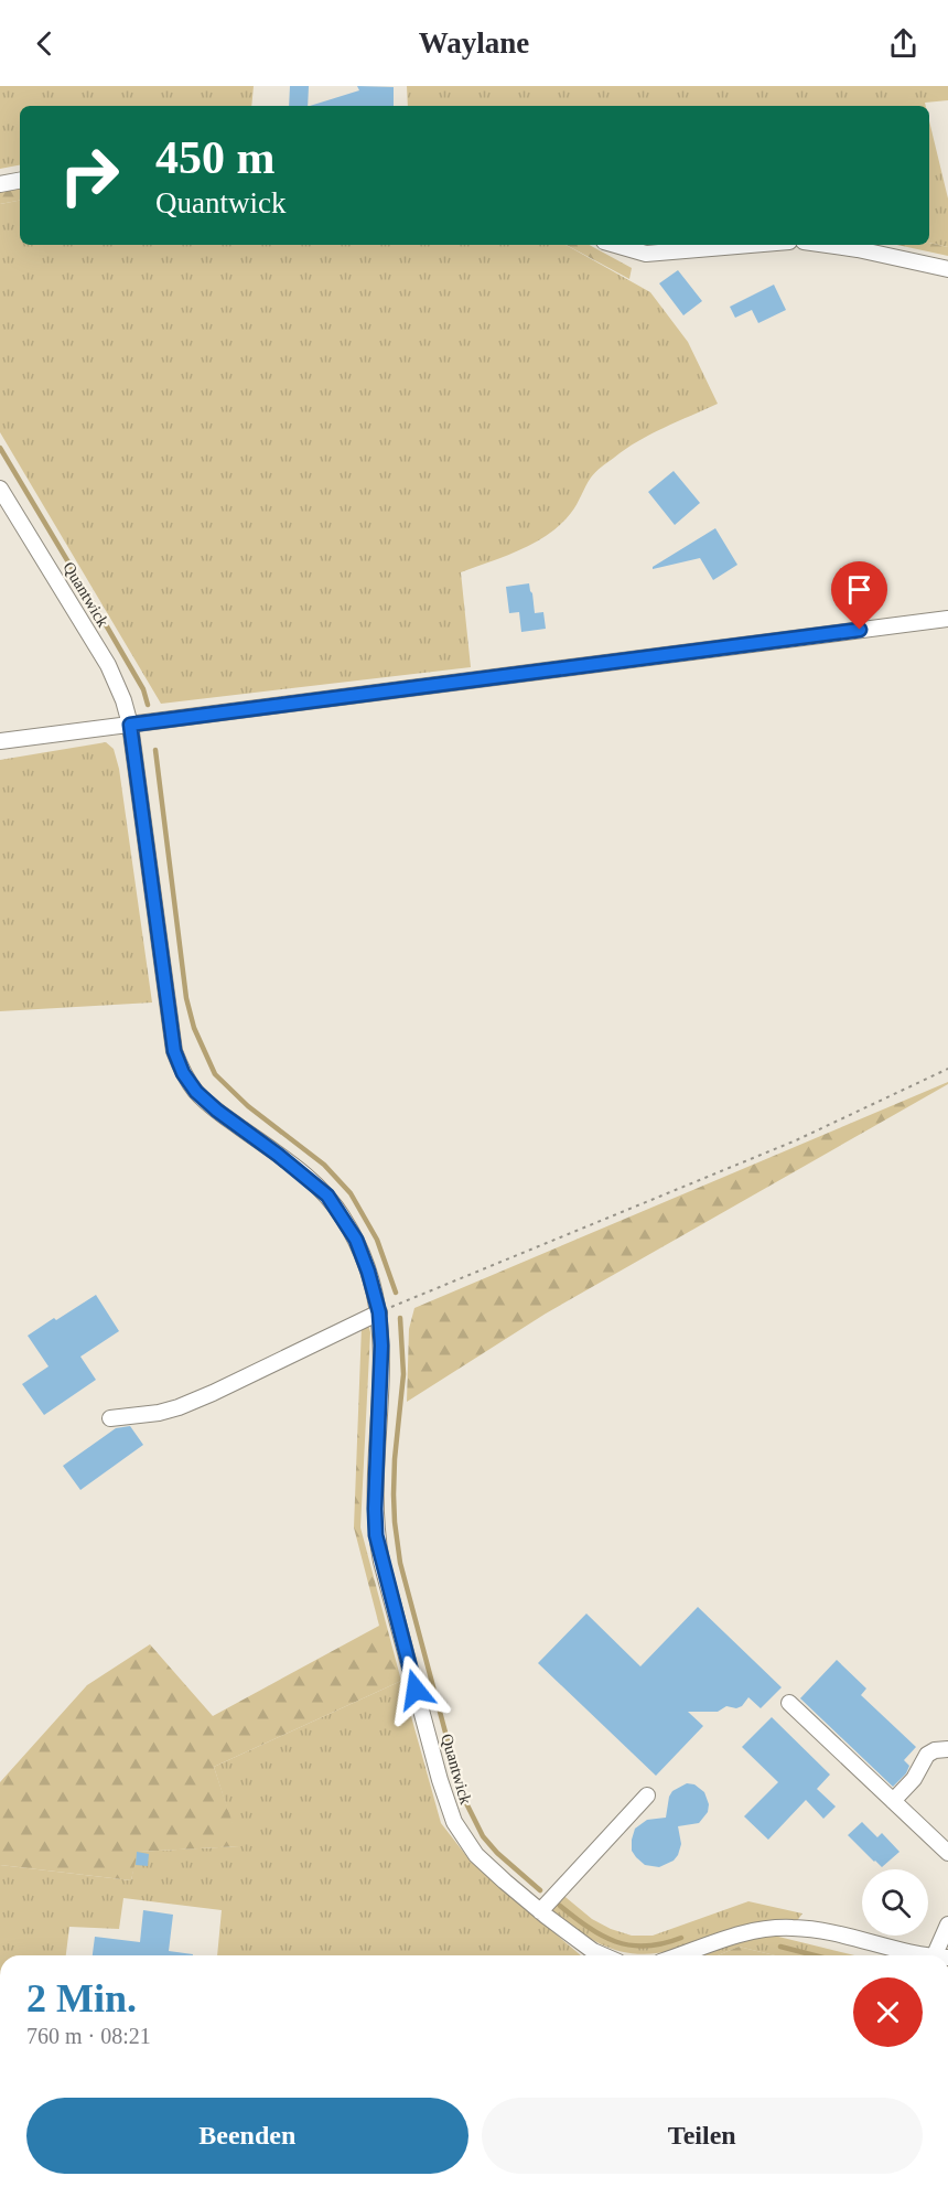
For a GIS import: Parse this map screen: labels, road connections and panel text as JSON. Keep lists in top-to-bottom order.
{
  "streets": {
    "street": ["Quantwick"]
  },
  "page": {
    "header": "Waylane",
    "turn": ["450 m", "Quantwick"],
    "heading": ["2 Min.", "760 m · 08:21"],
    "buttons": ["Beenden", "Teilen"]
  }
}
